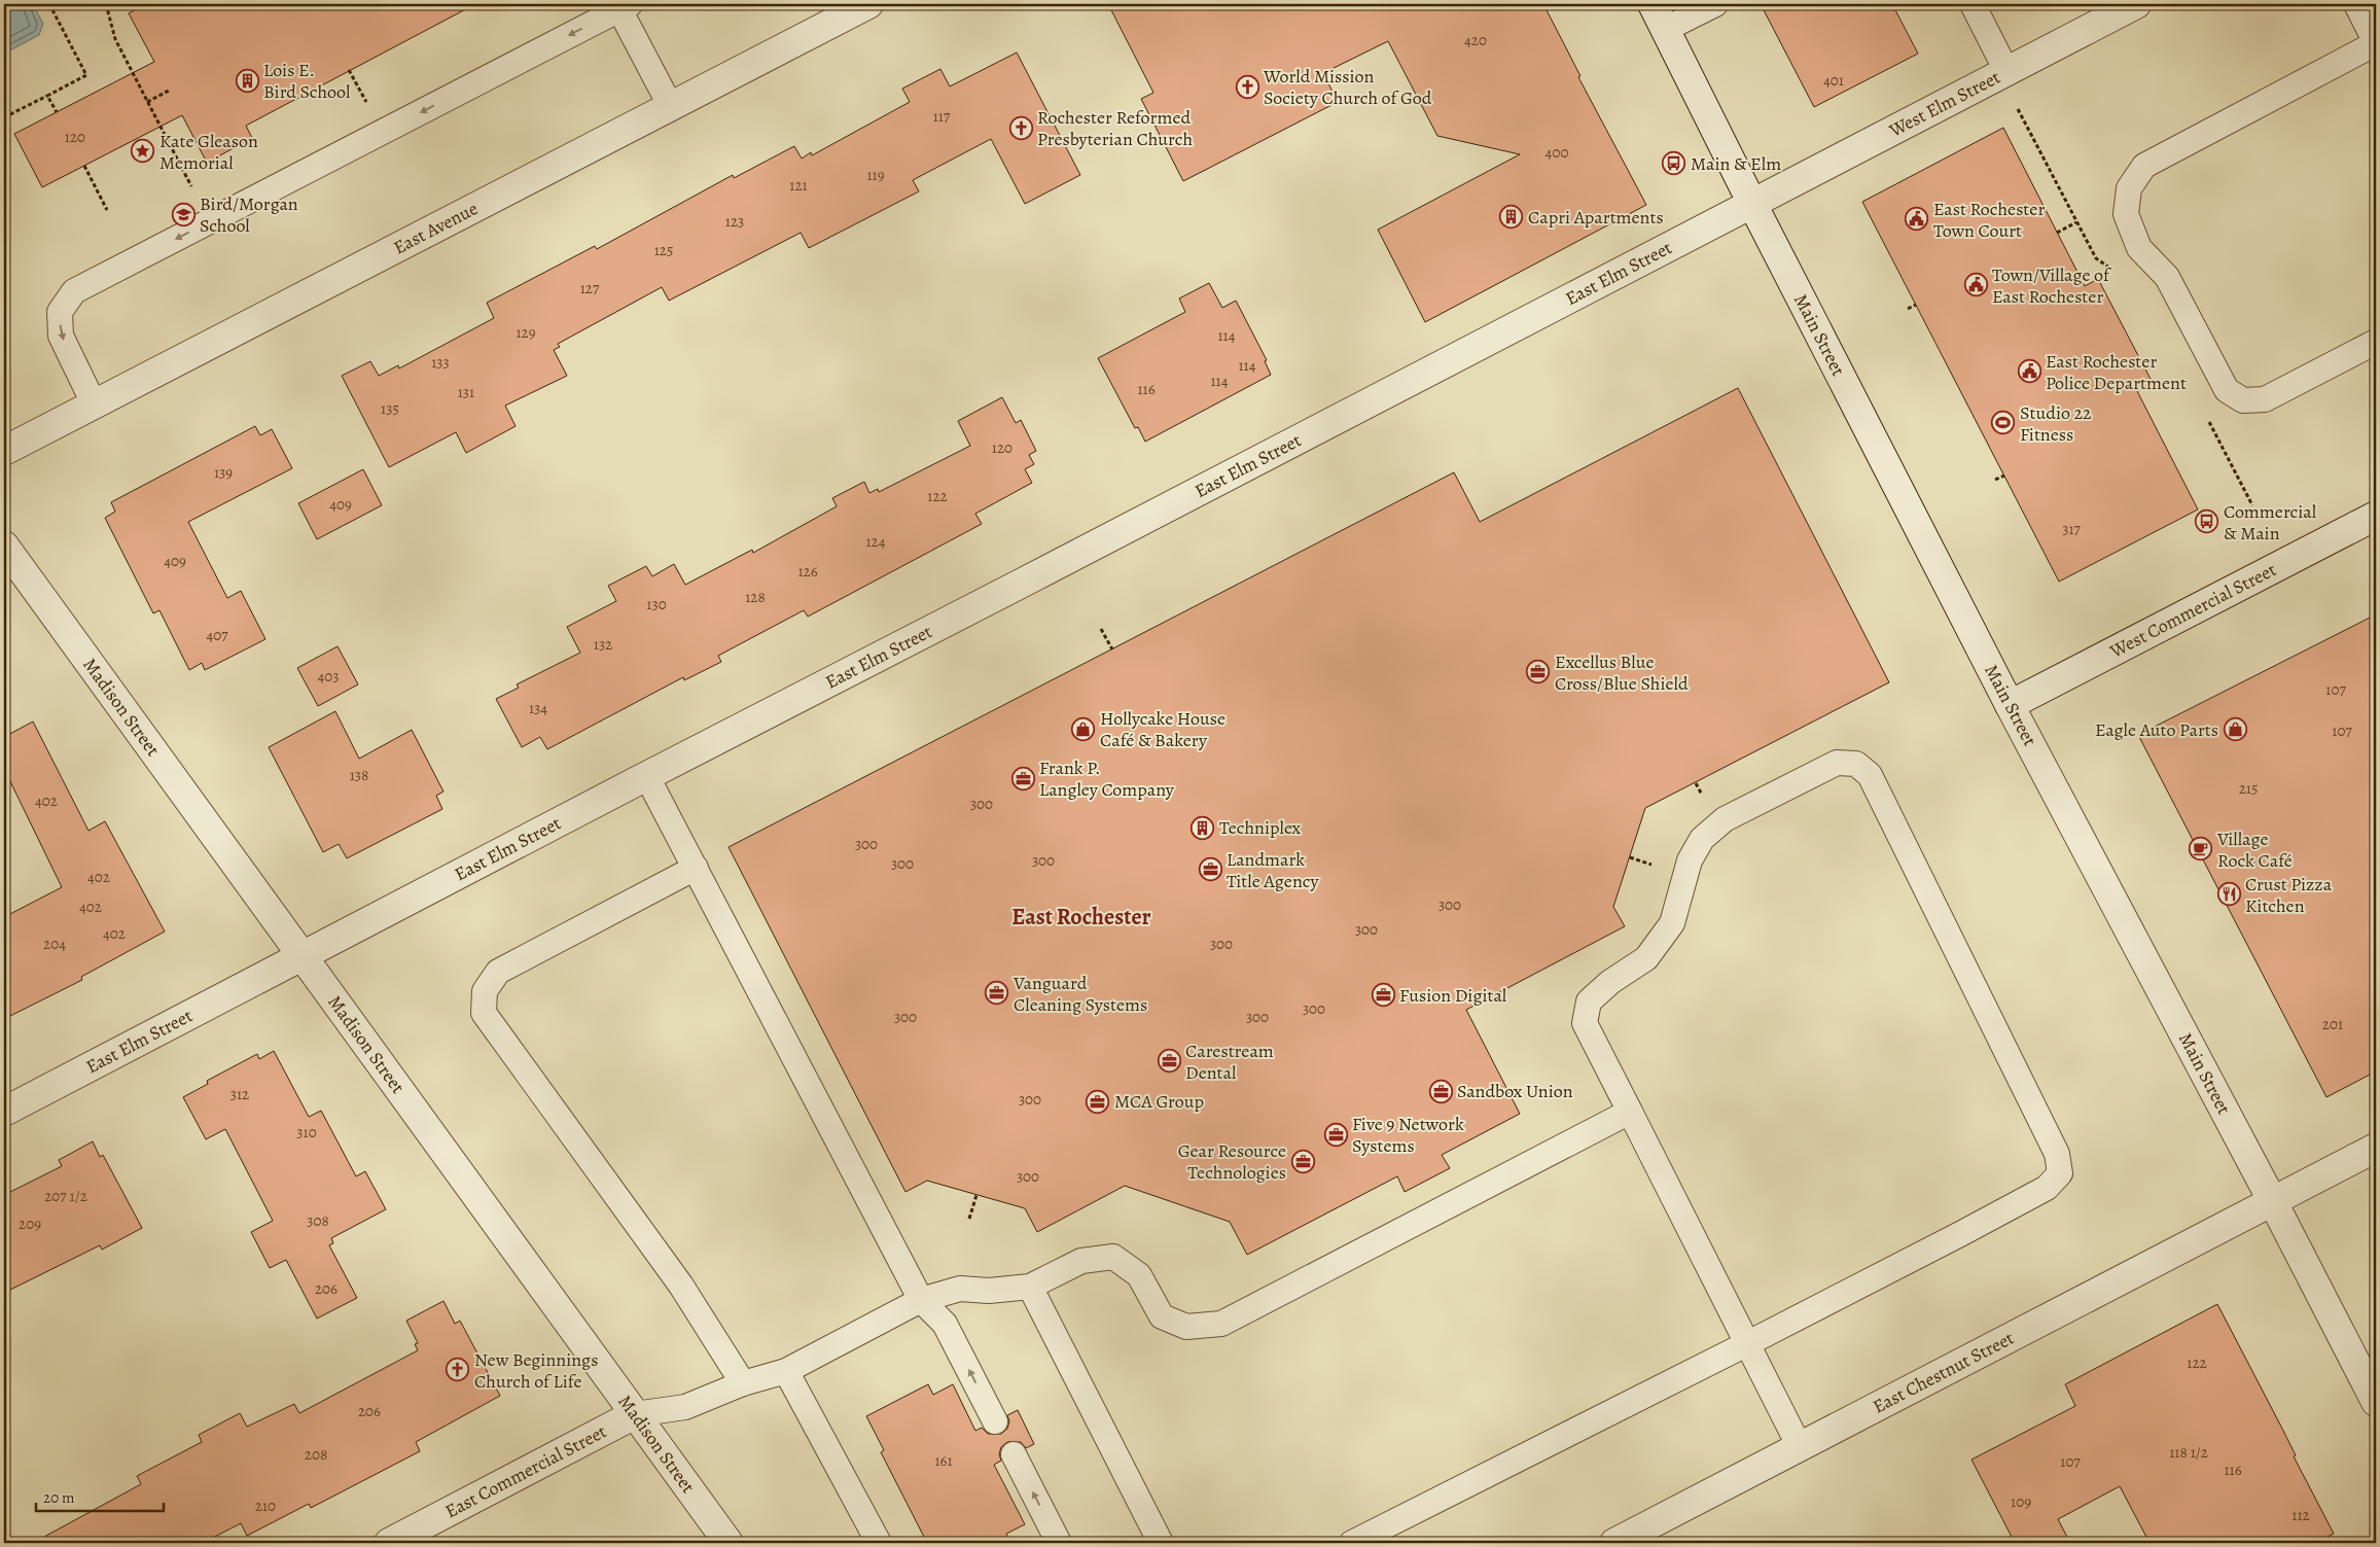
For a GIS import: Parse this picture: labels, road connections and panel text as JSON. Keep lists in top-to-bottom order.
{
  "streets": {
    "street": [
      "West Elm Street",
      "East Avenue",
      "East Elm Street",
      "Main Street",
      "West Commercial Street",
      "Madison Street",
      "East Chestnut Street",
      "East Commercial Street"
    ]
  },
  "crossings": [
    ["West Elm Street", "East Elm Street"],
    ["West Elm Street", "Main Street"],
    ["East Elm Street", "Main Street"],
    ["East Elm Street", "Madison Street"],
    ["Main Street", "West Commercial Street"],
    ["Main Street", "East Chestnut Street"],
    ["Madison Street", "East Commercial Street"]
  ],
  "districts": ["East Rochester"],
  "places": {
    "building": ["Lois E. Bird School", "Capri Apartments", "Techniplex"],
    "church": ["World Mission Society Church of God", "Rochester Reformed Presbyterian Church", "New Beginnings Church of Life"],
    "place": ["Kate Gleason Memorial"],
    "bus stop": ["Main & Elm", "Commercial & Main"],
    "school or university": ["Bird/Morgan School"],
    "public building": ["East Rochester Town Court", "Town/Village of East Rochester", "East Rochester Police Department"],
    "sports": ["Studio 22 Fitness"],
    "office": [
      "Excellus Blue Cross/Blue Shield",
      "Frank P. Langley Company",
      "Landmark Title Agency",
      "Vanguard Cleaning Systems",
      "Fusion Digital",
      "Carestream Dental",
      "Sandbox Union",
      "MCA Group",
      "Five 9 Network Systems",
      "Gear Resource Technologies"
    ],
    "shop": ["Hollycake House Café & Bakery", "Eagle Auto Parts"],
    "cafe": ["Village Rock Café"],
    "restaurant": ["Crust Pizza Kitchen"]
  },
  "house_numbers": [
    "420",
    "401",
    "117",
    "120",
    "400",
    "119",
    "121",
    "123",
    "125",
    "127",
    "129",
    "114",
    "133",
    "114",
    "114",
    "116",
    "131",
    "135",
    "120",
    "139",
    "122",
    "409",
    "317",
    "124",
    "409",
    "126",
    "128",
    "130",
    "407",
    "132",
    "403",
    "107",
    "134",
    "107",
    "138",
    "215",
    "402",
    "300",
    "300",
    "300",
    "300",
    "402",
    "300",
    "402",
    "300",
    "402",
    "204",
    "300",
    "300",
    "300",
    "300",
    "201",
    "312",
    "300",
    "310",
    "300",
    "207 1/2",
    "308",
    "209",
    "206",
    "122",
    "206",
    "118 1/2",
    "208",
    "161",
    "107",
    "116",
    "109",
    "210",
    "112"
  ],
  "scale_bar": "20 m"
}
